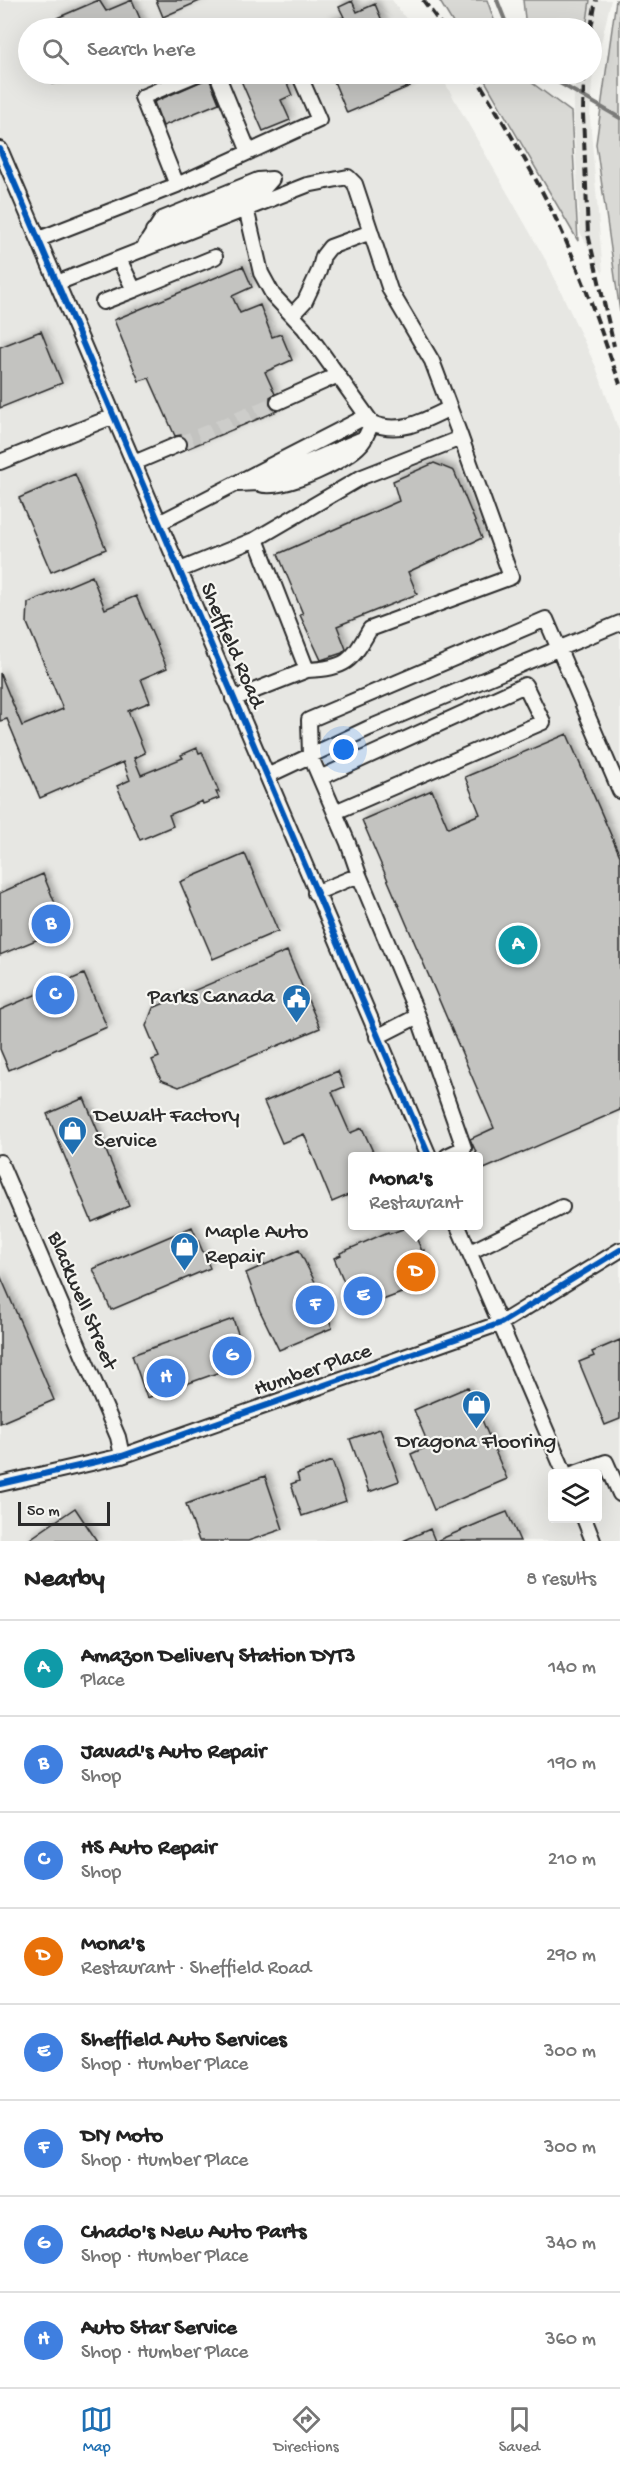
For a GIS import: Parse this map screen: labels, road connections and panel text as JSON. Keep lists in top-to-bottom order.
{
  "streets": {
    "street": ["Sheffield Road", "Blackwell Street", "Humber Place"]
  },
  "crossings": [
    ["Blackwell Street", "Humber Place"]
  ],
  "places": {
    "public building": ["Parks Canada"],
    "shop": ["DeWalt Factory Service", "Maple Auto Repair", "Dragona Flooring"]
  },
  "scale_bar": "50 m",
  "page": {
    "search": "Search here",
    "pins": [
      "B",
      "A",
      "C",
      "D",
      "E",
      "F",
      "G",
      "H"
    ],
    "popup": ["Mona's", "Restaurant"],
    "scale": "50 m",
    "heading": ["Nearby", "8 results"],
    "list": [
      {
        "mark": "A",
        "name": "Amazon Delivery Station DYT3",
        "note": "Place",
        "value": "140 m"
      },
      {
        "mark": "B",
        "name": "Javad's Auto Repair",
        "note": "Shop",
        "value": "190 m"
      },
      {
        "mark": "C",
        "name": "HS Auto Repair",
        "note": "Shop",
        "value": "210 m"
      },
      {
        "mark": "D",
        "name": "Mona's",
        "note": "Restaurant · Sheffield Road",
        "value": "290 m"
      },
      {
        "mark": "E",
        "name": "Sheffield Auto Services",
        "note": "Shop · Humber Place",
        "value": "300 m"
      },
      {
        "mark": "F",
        "name": "DIY Moto",
        "note": "Shop · Humber Place",
        "value": "300 m"
      },
      {
        "mark": "G",
        "name": "Chado's New Auto Parts",
        "note": "Shop · Humber Place",
        "value": "340 m"
      },
      {
        "mark": "H",
        "name": "Auto Star Service",
        "note": "Shop · Humber Place",
        "value": "360 m"
      }
    ],
    "nav": ["Map", "Directions", "Saved"]
  }
}
